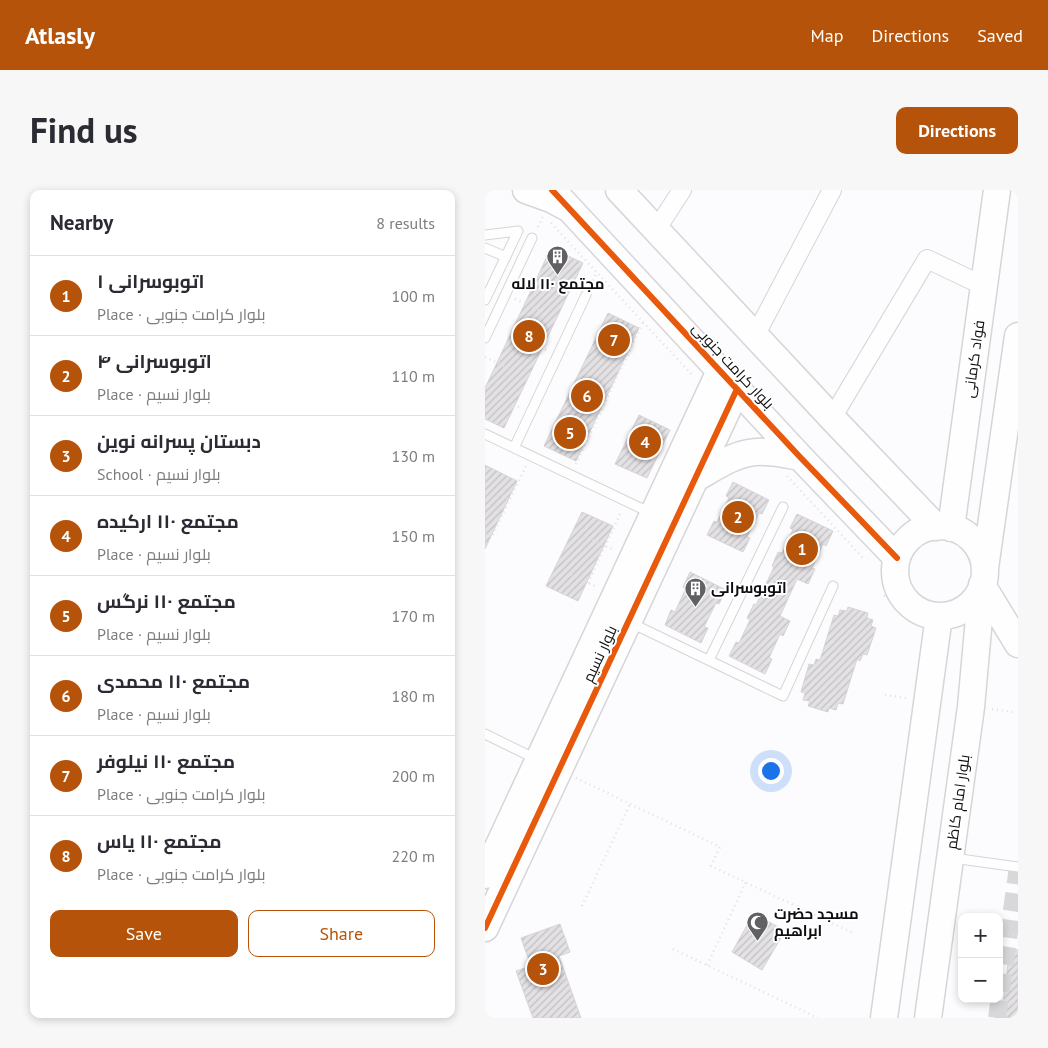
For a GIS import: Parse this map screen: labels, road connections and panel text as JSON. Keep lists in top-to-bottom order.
{
  "streets": {
    "street": [
      "فواد کرمانی",
      "بلوار کرامت جنوبی",
      "بلوار نسیم",
      "بلوار امام کاظم"
    ]
  },
  "crossings": [
    ["فواد کرمانی", "بلوار کرامت جنوبی"],
    ["فواد کرمانی", "بلوار امام کاظم"],
    ["بلوار کرامت جنوبی", "بلوار نسیم"],
    ["بلوار کرامت جنوبی", "بلوار امام کاظم"]
  ],
  "places": {
    "building": ["مجتمع ۱۱۰ لاله", "اتوبوسرانی"],
    "mosque": ["مسجد حضرت ابراهیم"]
  },
  "page": {
    "header": "Atlasly",
    "nav": ["Map", "Directions", "Saved"],
    "title": "Find us",
    "buttons": [
      "Directions",
      ["Save", "Share"]
    ],
    "heading": ["Nearby", "8 results"],
    "list": [
      {
        "mark": "1",
        "name": "اتوبوسرانی ۱",
        "note": "Place · بلوار کرامت جنوبی",
        "value": "100 m"
      },
      {
        "mark": "2",
        "name": "اتوبوسرانی ۴",
        "note": "Place · بلوار نسیم",
        "value": "110 m"
      },
      {
        "mark": "3",
        "name": "دبستان پسرانه نوین",
        "note": "School · بلوار نسیم",
        "value": "130 m"
      },
      {
        "mark": "4",
        "name": "مجتمع ۱۱۰ ارکیده",
        "note": "Place · بلوار نسیم",
        "value": "150 m"
      },
      {
        "mark": "5",
        "name": "مجتمع ۱۱۰ نرگس",
        "note": "Place · بلوار نسیم",
        "value": "170 m"
      },
      {
        "mark": "6",
        "name": "مجتمع ۱۱۰ محمدی",
        "note": "Place · بلوار نسیم",
        "value": "180 m"
      },
      {
        "mark": "7",
        "name": "مجتمع ۱۱۰ نیلوفر",
        "note": "Place · بلوار کرامت جنوبی",
        "value": "200 m"
      },
      {
        "mark": "8",
        "name": "مجتمع ۱۱۰ یاس",
        "note": "Place · بلوار کرامت جنوبی",
        "value": "220 m"
      }
    ],
    "pins": [
      "8",
      "7",
      "6",
      "5",
      "4",
      "2",
      "1",
      "3"
    ],
    "map_buttons": ["+", "−"]
  }
}
